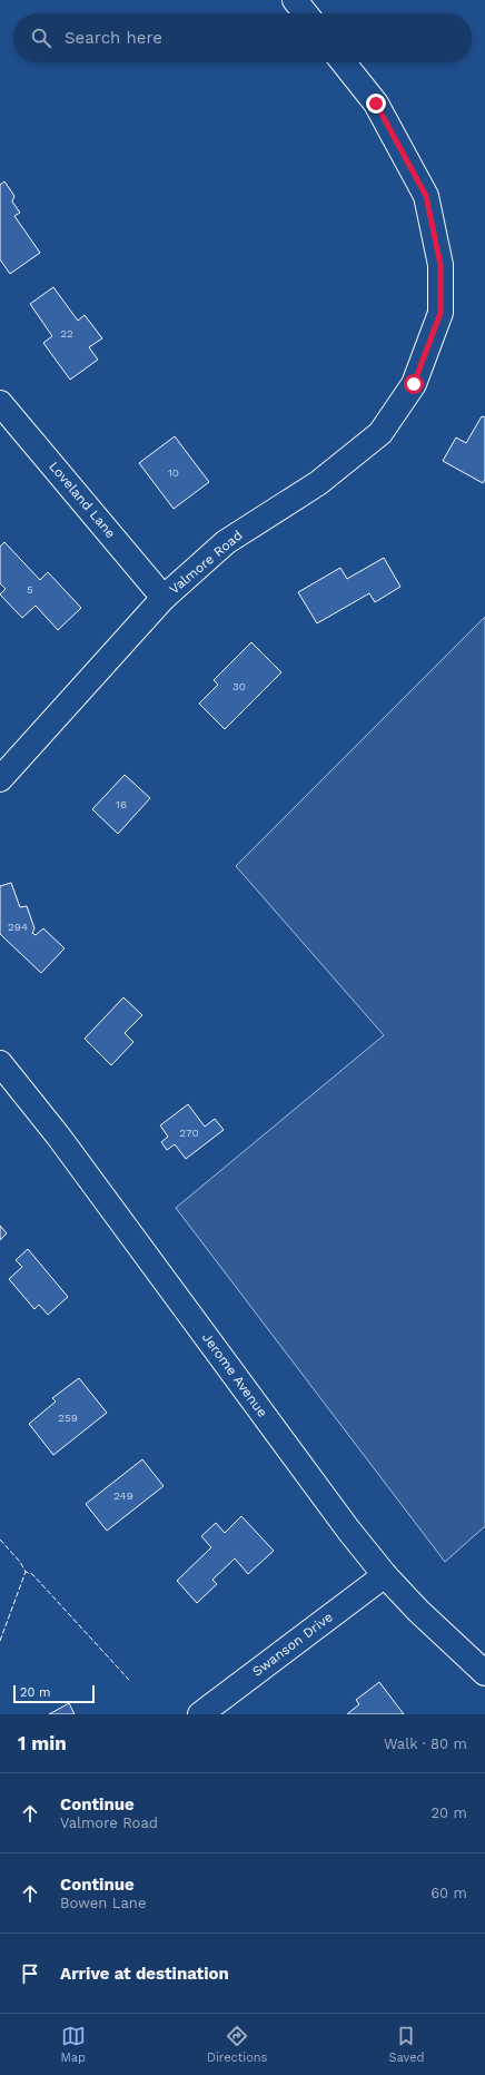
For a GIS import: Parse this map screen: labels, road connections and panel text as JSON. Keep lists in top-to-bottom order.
{
  "streets": {
    "street": [
      "Loveland Lane",
      "Valmore Road",
      "Jerome Avenue",
      "Swanson Drive"
    ]
  },
  "crossings": [
    ["Loveland Lane", "Valmore Road"],
    ["Jerome Avenue", "Swanson Drive"]
  ],
  "house_numbers": [
    "22",
    "10",
    "5",
    "30",
    "16",
    "294",
    "270",
    "259",
    "249"
  ],
  "scale_bar": "20 m",
  "page": {
    "search": "Search here",
    "scale": "20 m",
    "heading": ["1 min", "Walk · 80 m"],
    "list": [
      ["Continue", "Valmore Road", "20 m"],
      ["Continue", "Bowen Lane", "60 m"],
      "Arrive at destination"
    ],
    "nav": ["Map", "Directions", "Saved"]
  }
}
